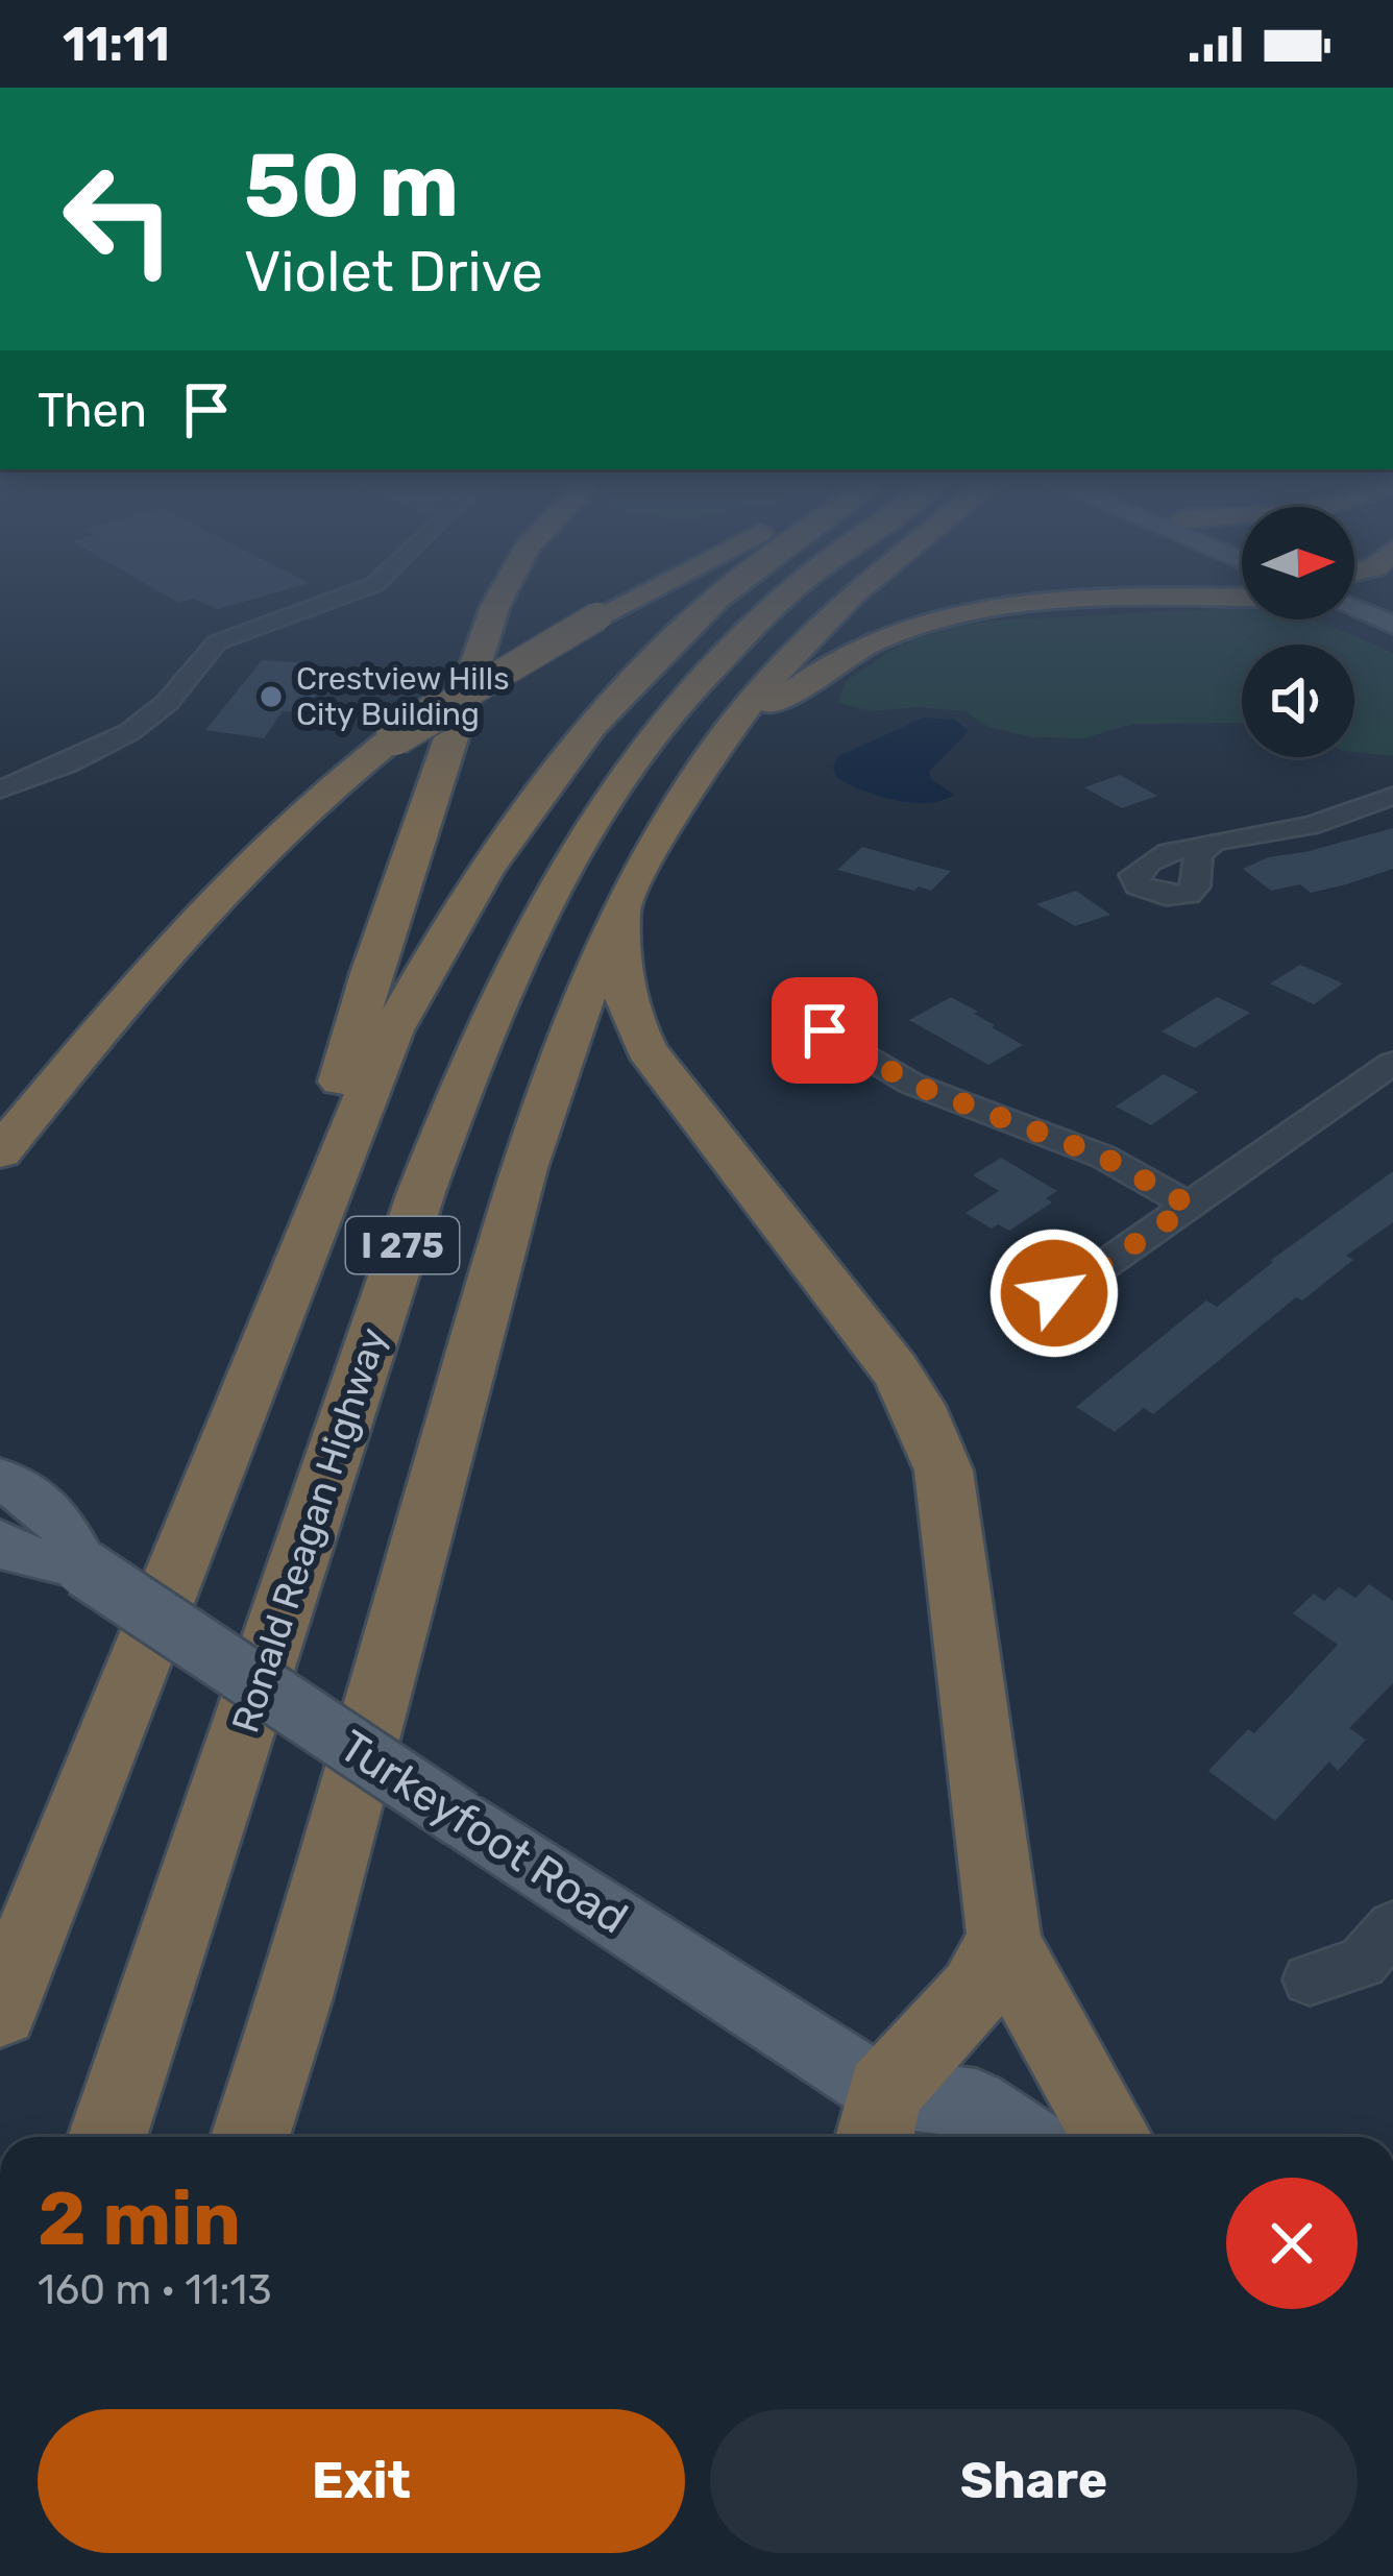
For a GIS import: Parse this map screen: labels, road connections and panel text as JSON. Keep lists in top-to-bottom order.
{
  "streets": {
    "highway": ["I 275", "Ronald Reagan Highway"],
    "main road": ["Turkeyfoot Road"]
  },
  "places": ["Crestview Hills City Building"],
  "north": "right",
  "page": {
    "status": "11:11",
    "turn": ["50 m", "Violet Drive"],
    "then": "Then",
    "heading": ["2 min", "160 m · 11:13"],
    "buttons": ["Exit", "Share"]
  }
}
